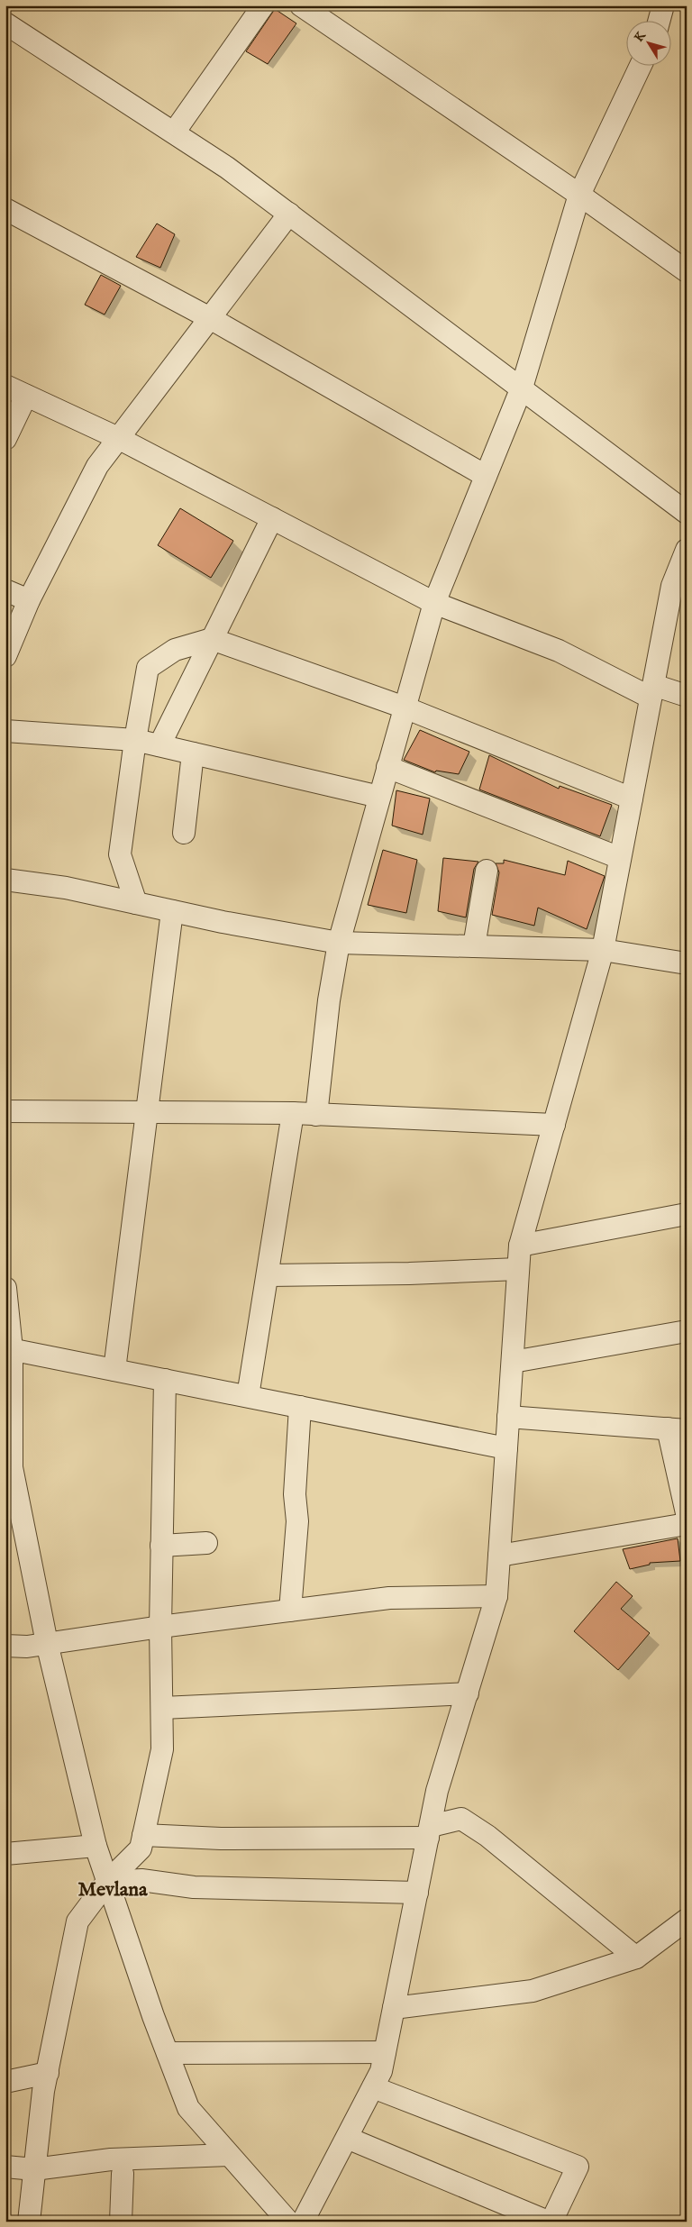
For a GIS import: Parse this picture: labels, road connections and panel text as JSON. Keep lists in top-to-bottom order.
{
  "districts": ["Mevlana"],
  "north": "top left"
}
